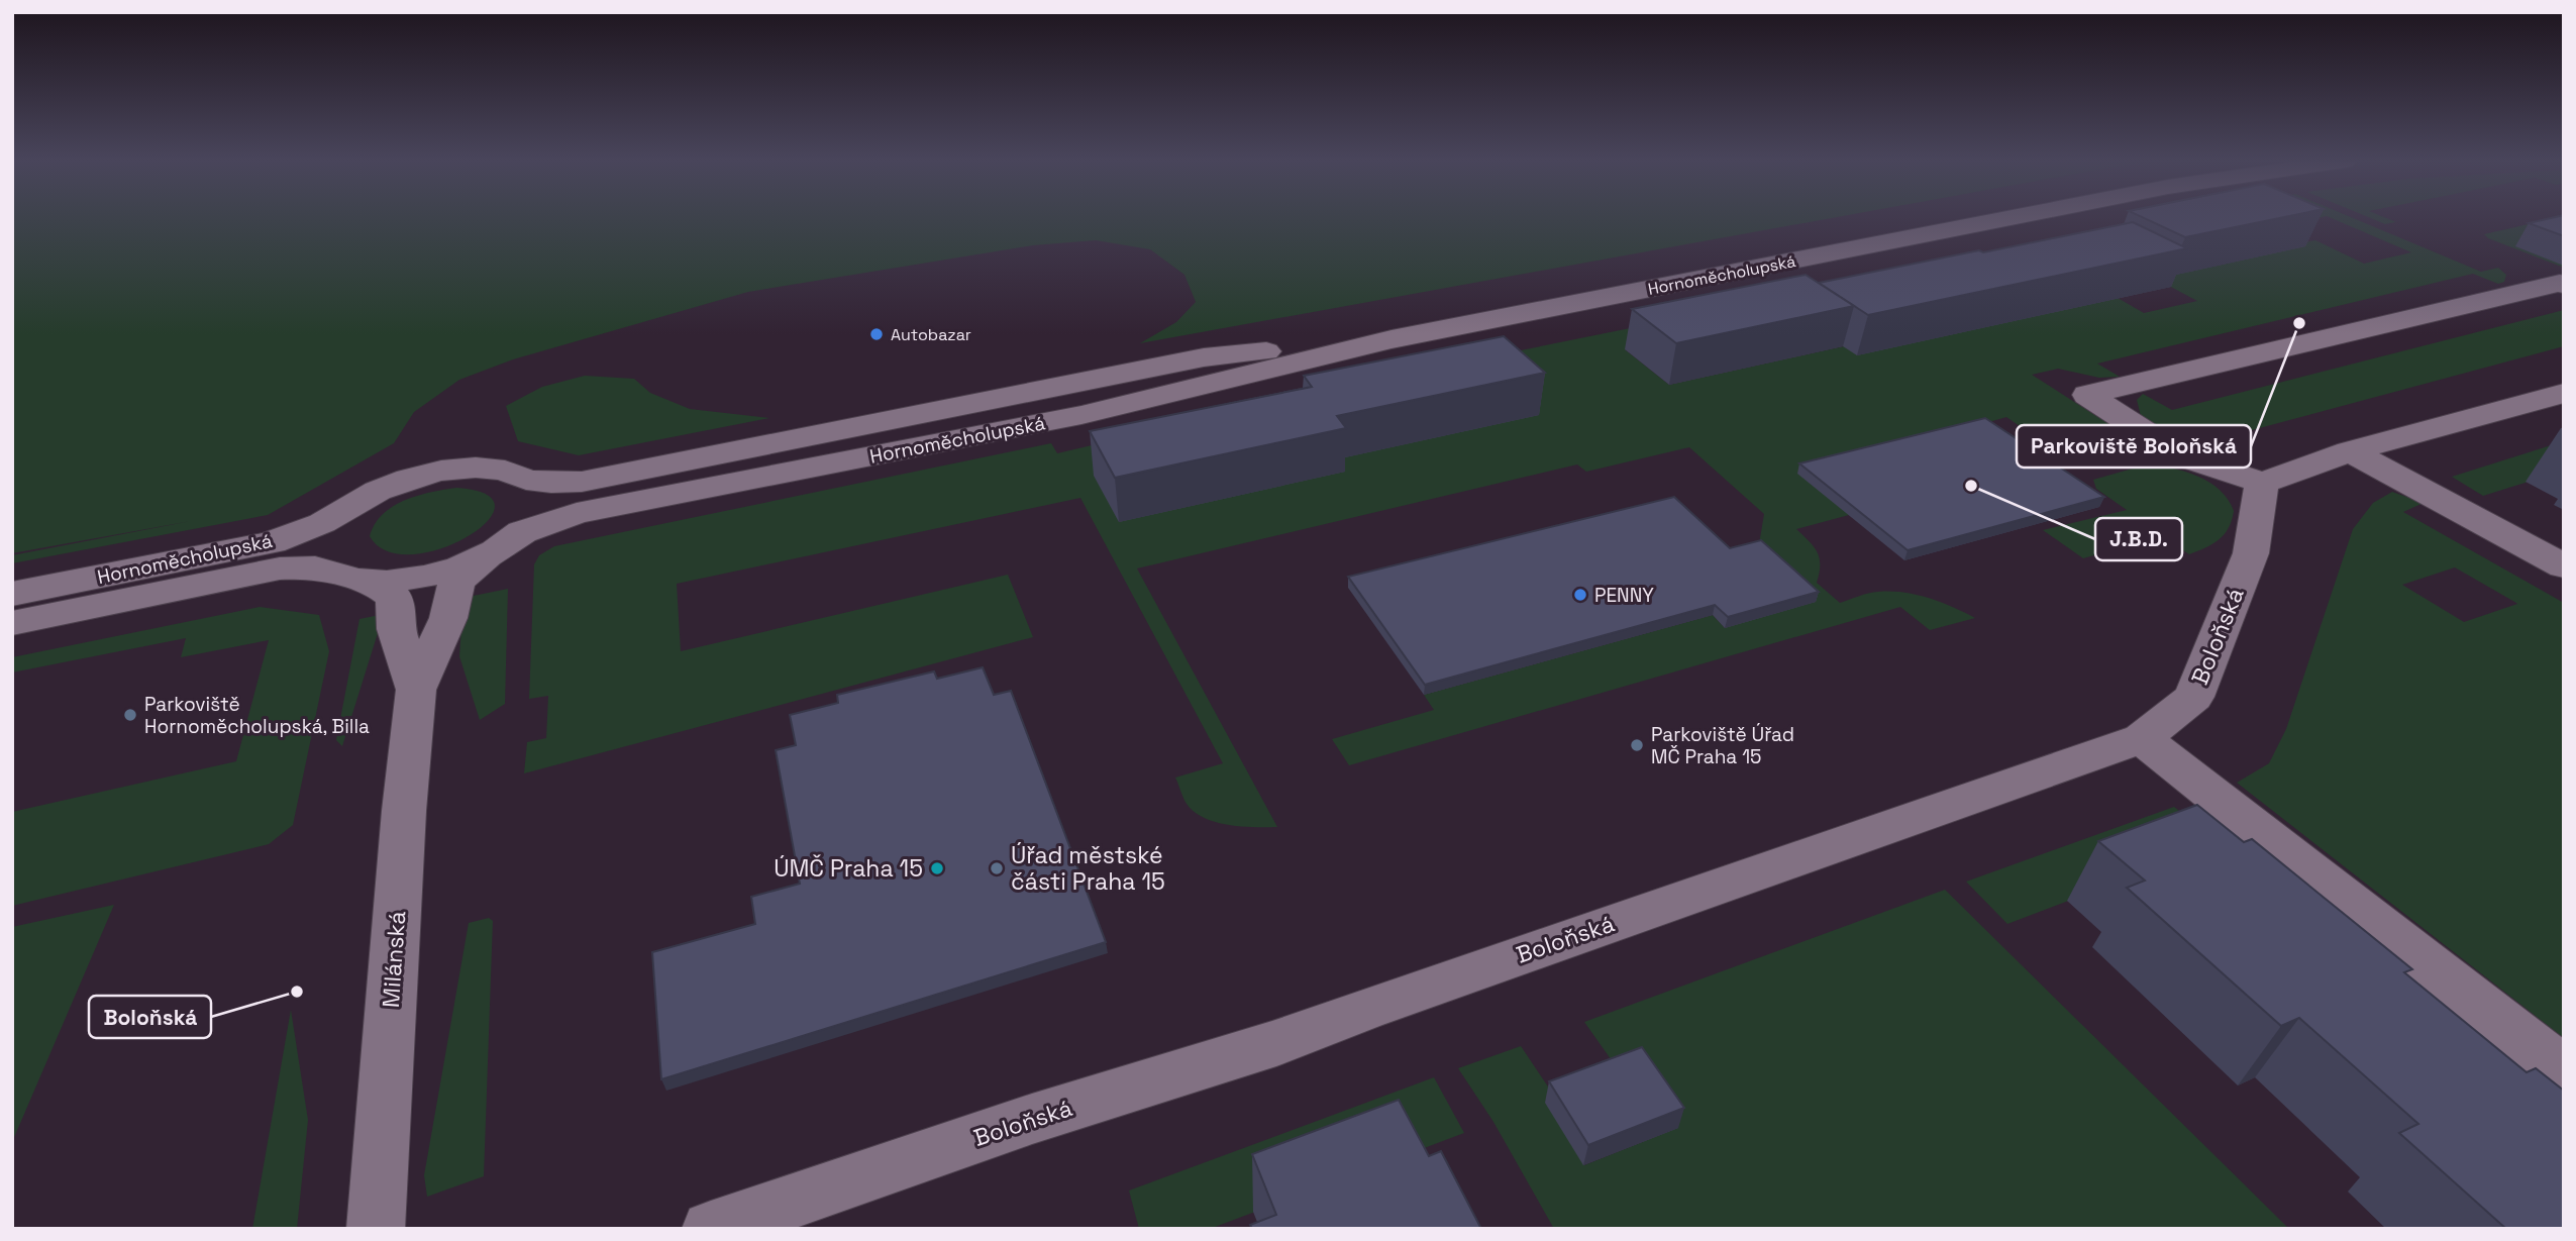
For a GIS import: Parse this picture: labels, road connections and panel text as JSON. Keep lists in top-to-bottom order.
{
  "streets": {
    "street": ["Hornoměcholupská", "Boloňská", "Milánská"]
  },
  "crossings": [
    ["Hornoměcholupská", "Milánská"]
  ],
  "places": [
    "Parkoviště Boloňská",
    "Autobazar",
    "J.B.D.",
    "PENNY",
    "Parkoviště Hornoměcholupská, Billa",
    "Parkoviště Úřad MČ Praha 15",
    "ÚMČ Praha 15",
    "Úřad městské části Praha 15",
    "Boloňská"
  ]
}
